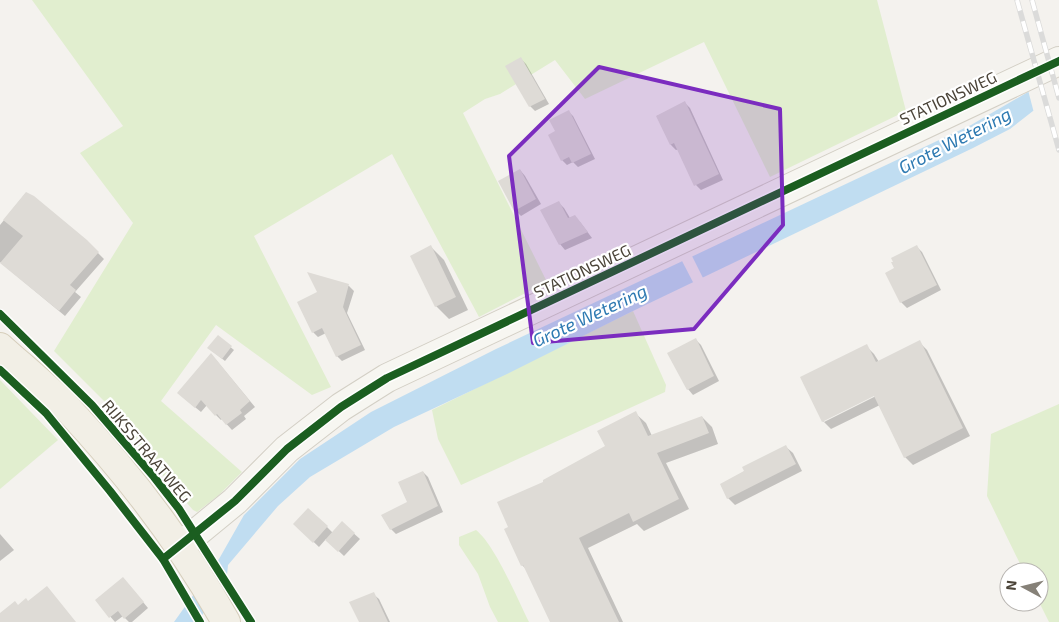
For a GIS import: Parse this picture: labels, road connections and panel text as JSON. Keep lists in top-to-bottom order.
{
  "streets": {
    "main road": ["RIJKSSTRAATWEG"],
    "street": ["STATIONSWEG"]
  },
  "crossings": [
    ["STATIONSWEG", "RIJKSSTRAATWEG"]
  ],
  "water": ["Grote Wetering"],
  "north": "left"
}
